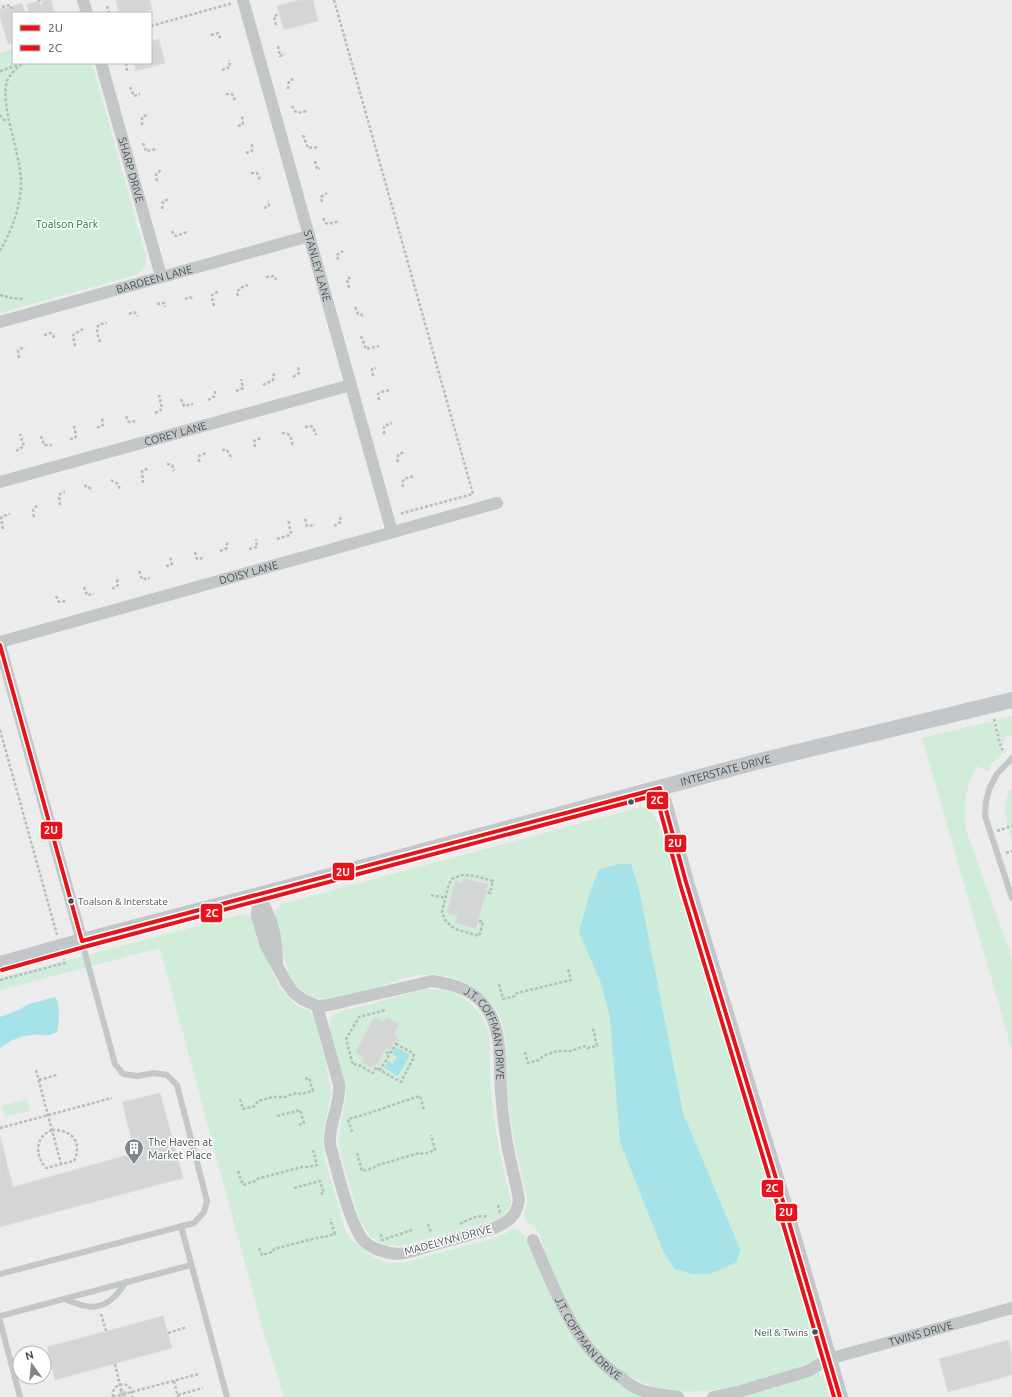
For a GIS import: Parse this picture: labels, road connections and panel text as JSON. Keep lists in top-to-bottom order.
{
  "streets": {
    "main road": ["INTERSTATE DRIVE"],
    "street": [
      "SHARP DRIVE",
      "STANLEY LANE",
      "BARDEEN LANE",
      "COREY LANE",
      "DOISY LANE",
      "J.T. COFFMAN DRIVE",
      "MADELYNN DRIVE",
      "TWINS DRIVE"
    ]
  },
  "crossings": [
    ["SHARP DRIVE", "BARDEEN LANE"],
    ["STANLEY LANE", "BARDEEN LANE"],
    ["STANLEY LANE", "COREY LANE"],
    ["STANLEY LANE", "DOISY LANE"],
    ["J.T. COFFMAN DRIVE", "MADELYNN DRIVE"]
  ],
  "parks": ["Toalson Park"],
  "places": {
    "other": ["Toalson & Interstate", "Neil & Twins"],
    "building": ["The Haven at Market Place"]
  },
  "lines": ["transit line 2U", "transit line 2C"],
  "legend": ["2U", "2C"],
  "north": "top"
}
